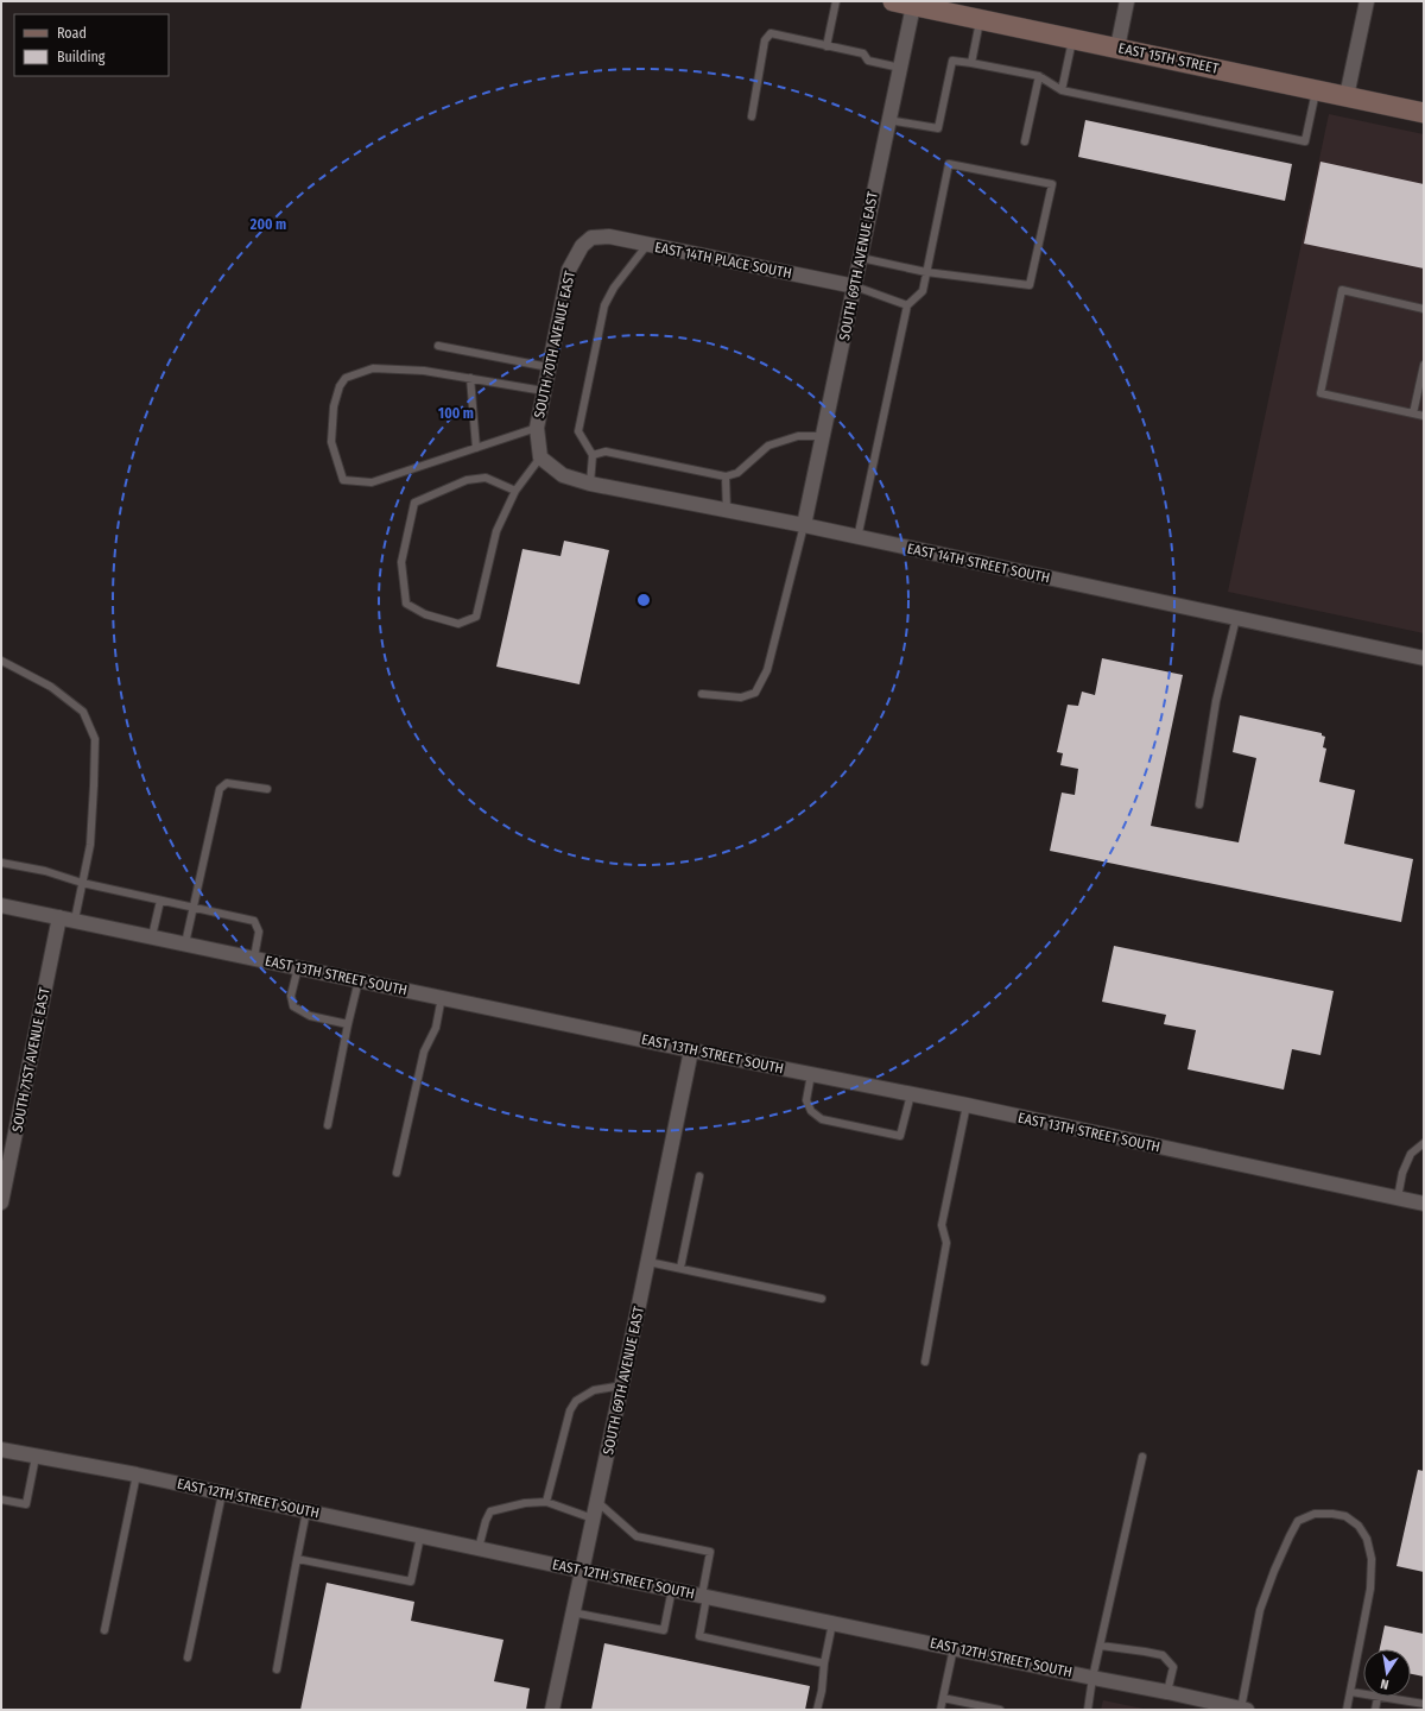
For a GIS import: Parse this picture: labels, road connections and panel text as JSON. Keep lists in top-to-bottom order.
{
  "streets": {
    "main road": ["EAST 15TH STREET"],
    "street": [
      "EAST 14TH PLACE SOUTH",
      "SOUTH 69TH AVENUE EAST",
      "SOUTH 70TH AVENUE EAST",
      "EAST 14TH STREET SOUTH",
      "EAST 13TH STREET SOUTH",
      "SOUTH 71ST AVENUE EAST",
      "EAST 12TH STREET SOUTH"
    ]
  },
  "crossings": [
    ["EAST 15TH STREET", "SOUTH 69TH AVENUE EAST"],
    ["EAST 14TH PLACE SOUTH", "SOUTH 69TH AVENUE EAST"],
    ["EAST 14TH PLACE SOUTH", "SOUTH 70TH AVENUE EAST"],
    ["SOUTH 69TH AVENUE EAST", "EAST 14TH STREET SOUTH"],
    ["SOUTH 69TH AVENUE EAST", "EAST 13TH STREET SOUTH"],
    ["SOUTH 69TH AVENUE EAST", "EAST 12TH STREET SOUTH"],
    ["SOUTH 70TH AVENUE EAST", "EAST 14TH STREET SOUTH"],
    ["EAST 13TH STREET SOUTH", "SOUTH 71ST AVENUE EAST"]
  ],
  "legend": ["Road", "Building"],
  "north": "bottom",
  "rings": ["200 m", "100 m"]
}
